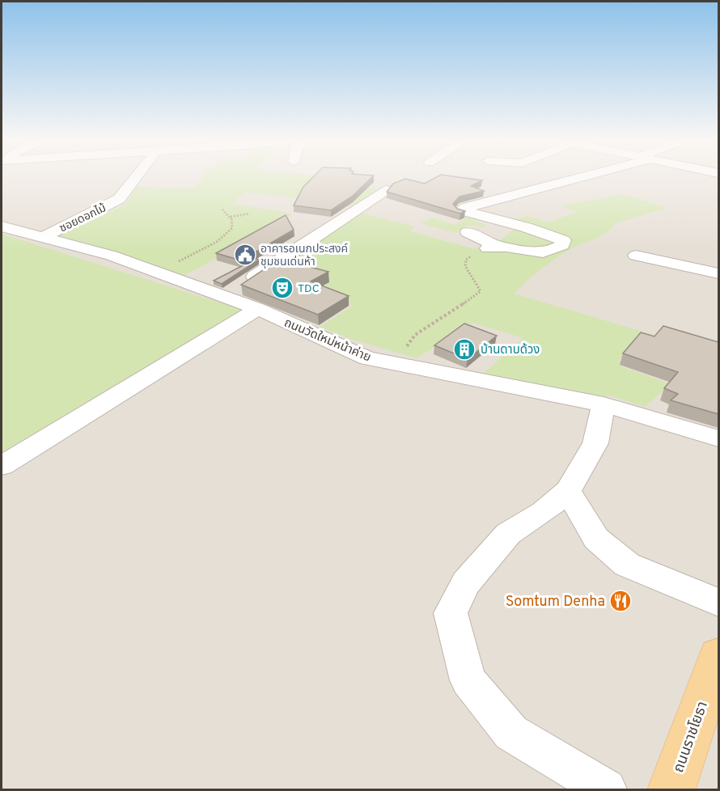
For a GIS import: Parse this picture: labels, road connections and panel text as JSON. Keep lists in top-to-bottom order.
{
  "streets": {
    "main road": ["ถนนราชโยธา"],
    "street": ["ซอยดอกไม้", "ถนนวัดใหม่หน้าค่าย"]
  },
  "crossings": [
    ["ซอยดอกไม้", "ถนนวัดใหม่หน้าค่าย"]
  ],
  "places": {
    "public building": ["อาคารอเนกประสงค์ ชุมชนเด่นห้า"],
    "theatre": ["TDC"],
    "building": ["บ้านดาบด้วง"],
    "restaurant": ["Somtum Denha"]
  }
}
